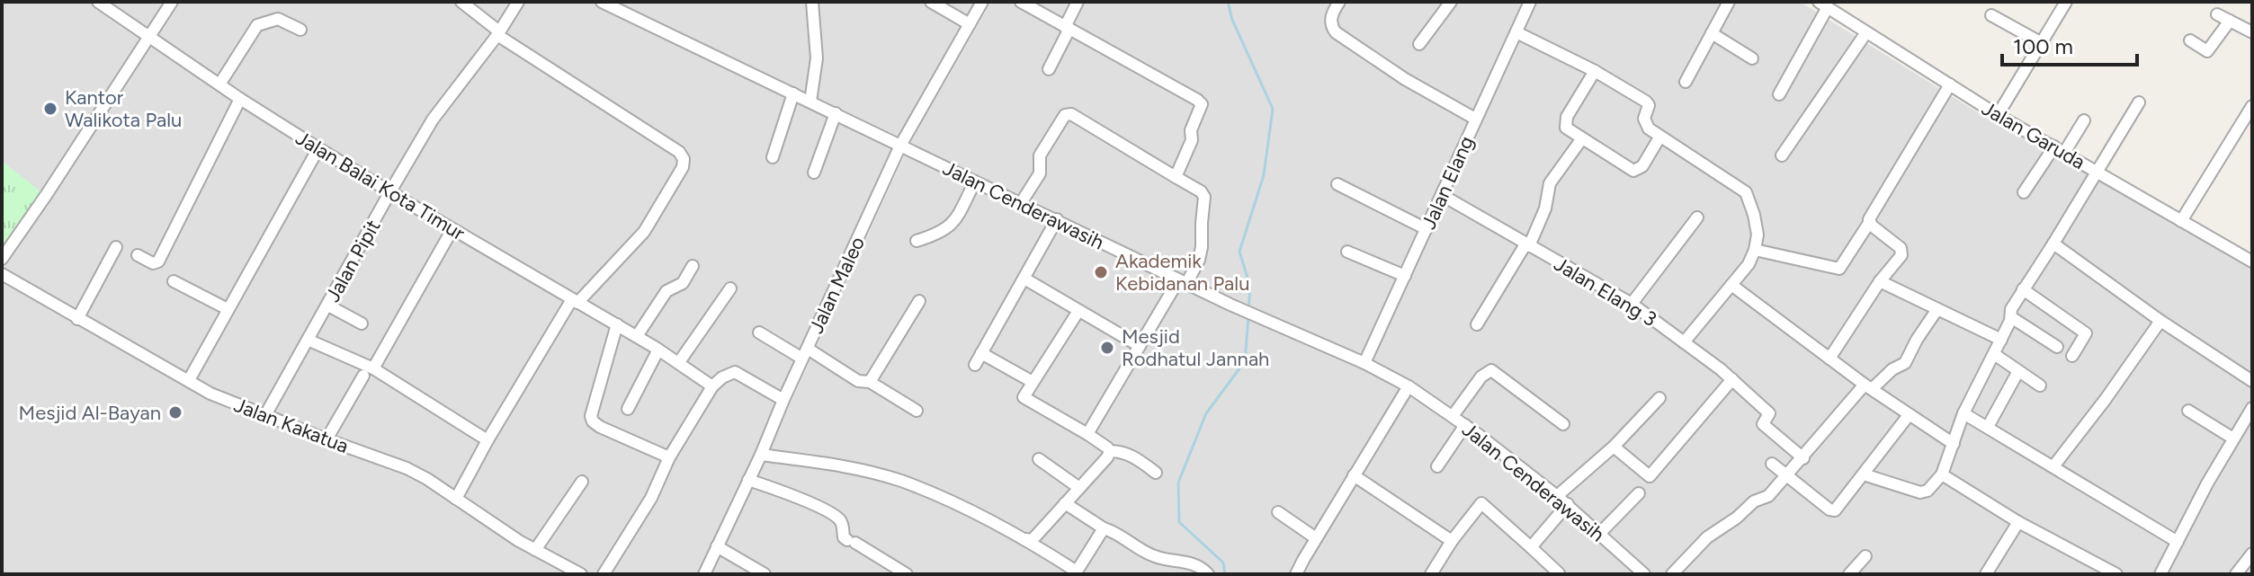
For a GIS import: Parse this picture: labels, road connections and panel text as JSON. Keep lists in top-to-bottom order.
{
  "streets": {
    "street": [
      "Jalan Garuda",
      "Jalan Elang",
      "Jalan Balai Kota Timur",
      "Jalan Cenderawasih",
      "Jalan Pipit",
      "Jalan Maleo",
      "Jalan Elang 3",
      "Jalan Kakatua"
    ]
  },
  "crossings": [
    ["Jalan Elang", "Jalan Cenderawasih"],
    ["Jalan Elang", "Jalan Elang 3"],
    ["Jalan Balai Kota Timur", "Jalan Pipit"],
    ["Jalan Cenderawasih", "Jalan Maleo"],
    ["Jalan Pipit", "Jalan Kakatua"]
  ],
  "places": [
    "Kantor Walikota Palu",
    "Akademik Kebidanan Palu",
    "Mesjid Rodhatul Jannah",
    "Mesjid Al-Bayan"
  ],
  "scale_bar": "100 m"
}
